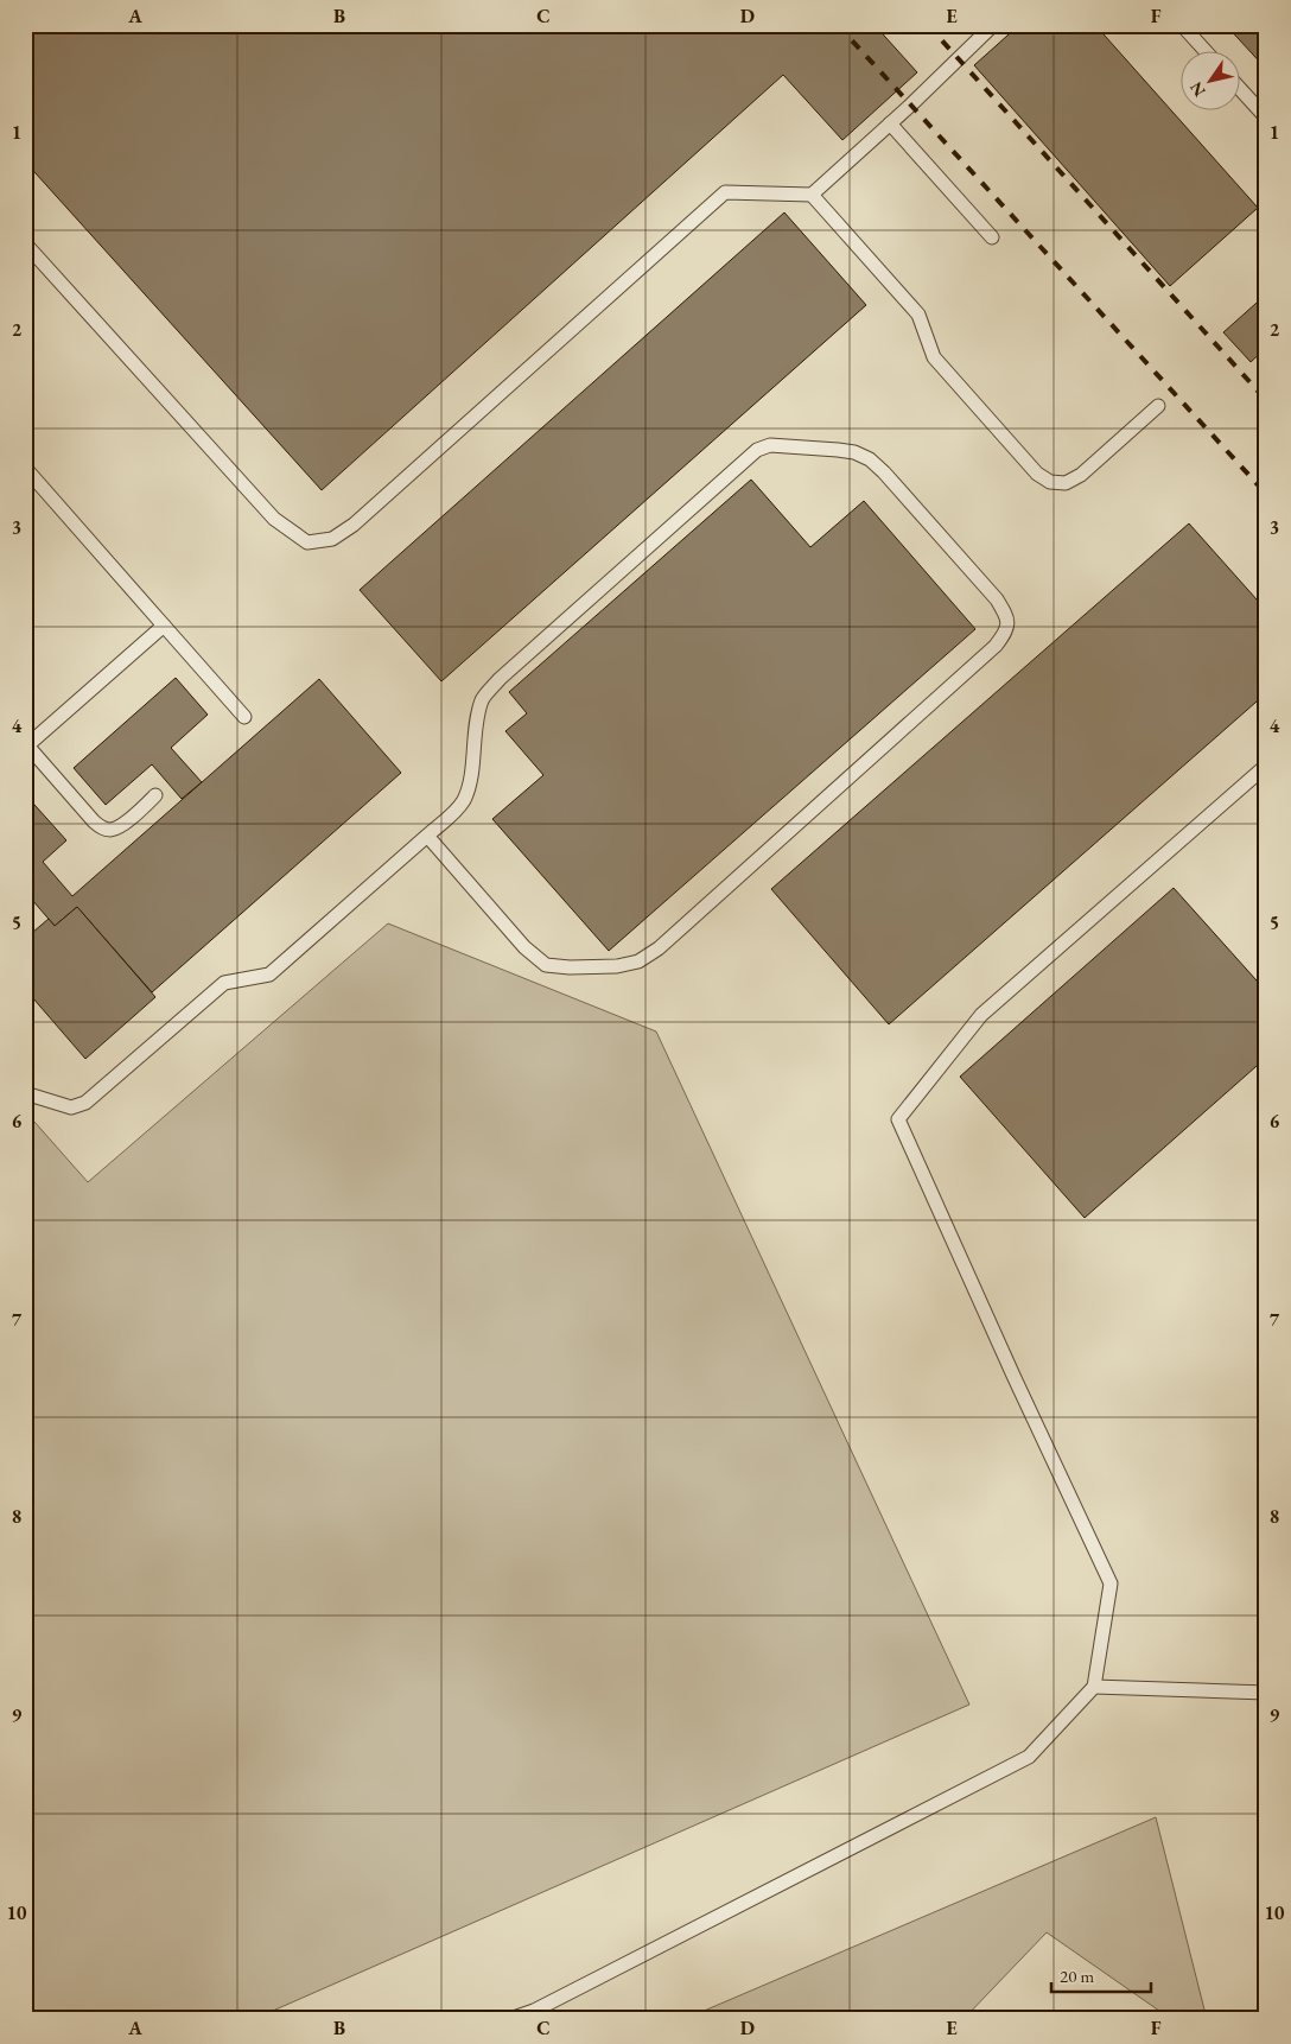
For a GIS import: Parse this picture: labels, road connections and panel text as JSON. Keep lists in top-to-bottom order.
{
  "scale_bar": "20 m",
  "north": "bottom left",
  "grid": {
    "columns": [
      "A",
      "B",
      "C",
      "D",
      "E",
      "F"
    ],
    "rows": [
      "1",
      "2",
      "3",
      "4",
      "5",
      "6",
      "7",
      "8",
      "9",
      "10"
    ]
  }
}
